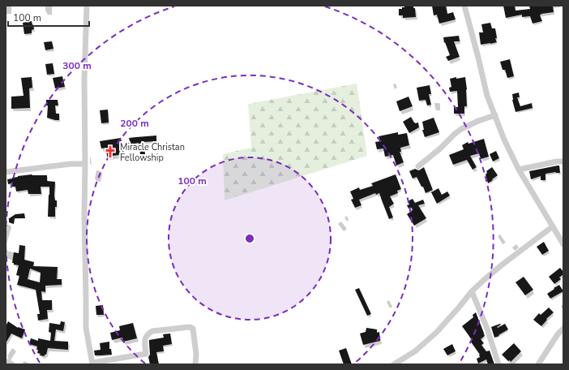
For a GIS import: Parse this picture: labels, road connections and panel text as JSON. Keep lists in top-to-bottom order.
{
  "places": {
    "church": ["Miracle Christan Fellowship"]
  },
  "scale_bar": "100 m",
  "rings": ["300 m", "200 m", "100 m"]
}
